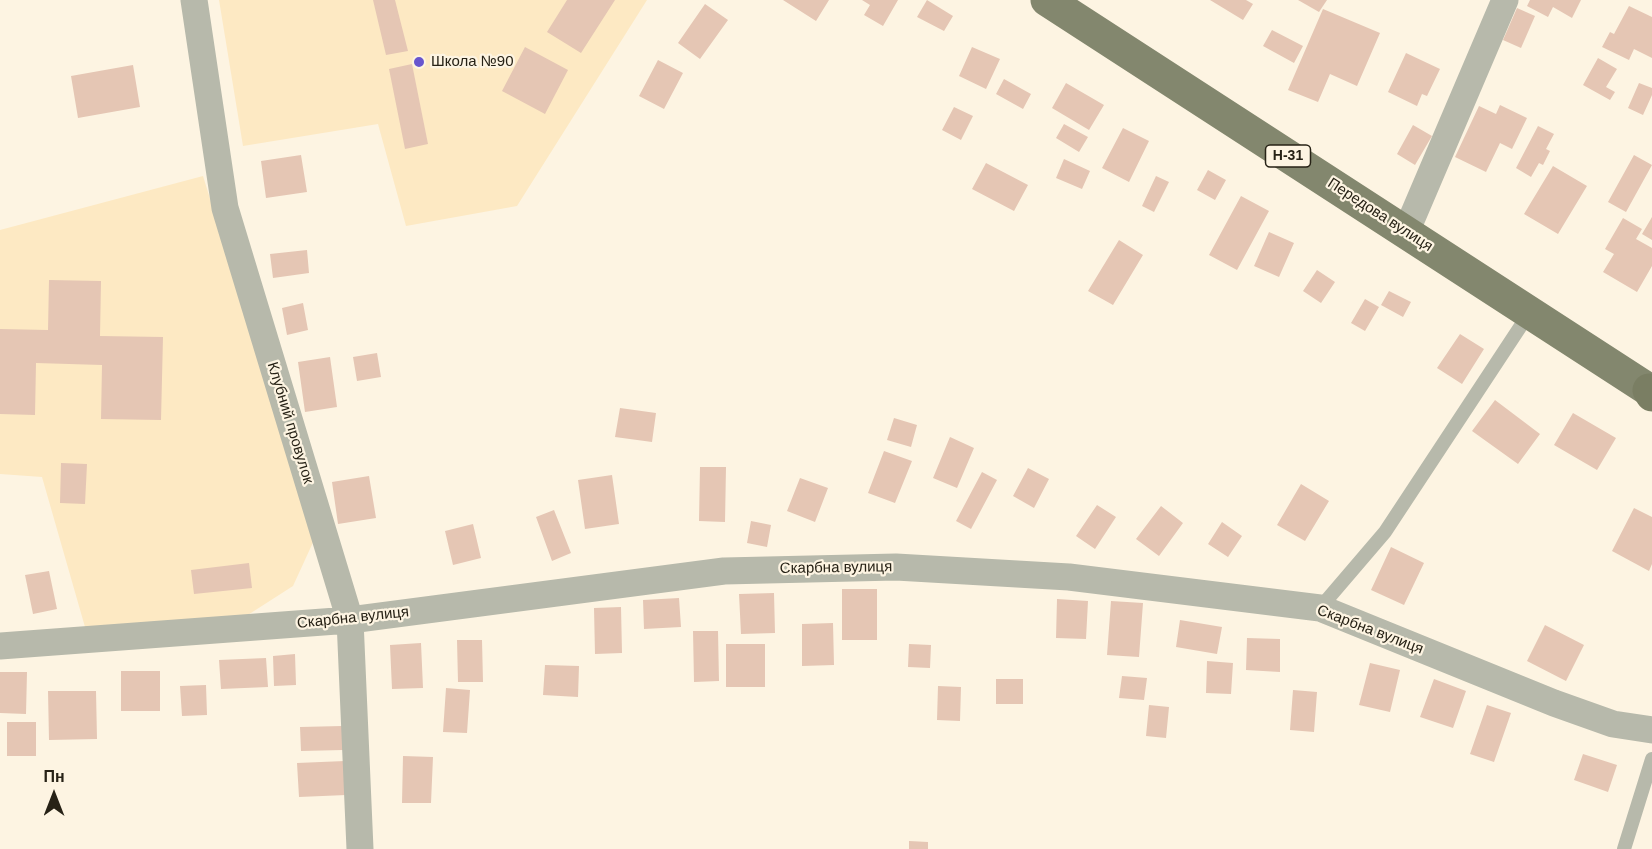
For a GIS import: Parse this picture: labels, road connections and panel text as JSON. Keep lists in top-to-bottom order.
{
  "streets": {
    "main road": ["Н-31", "Передова вулиця"],
    "street": ["Клубний провулок", "Скарбна вулиця"]
  },
  "crossings": [
    ["Клубний провулок", "Скарбна вулиця"]
  ],
  "places": ["Школа №90"],
  "north": "top"
}
